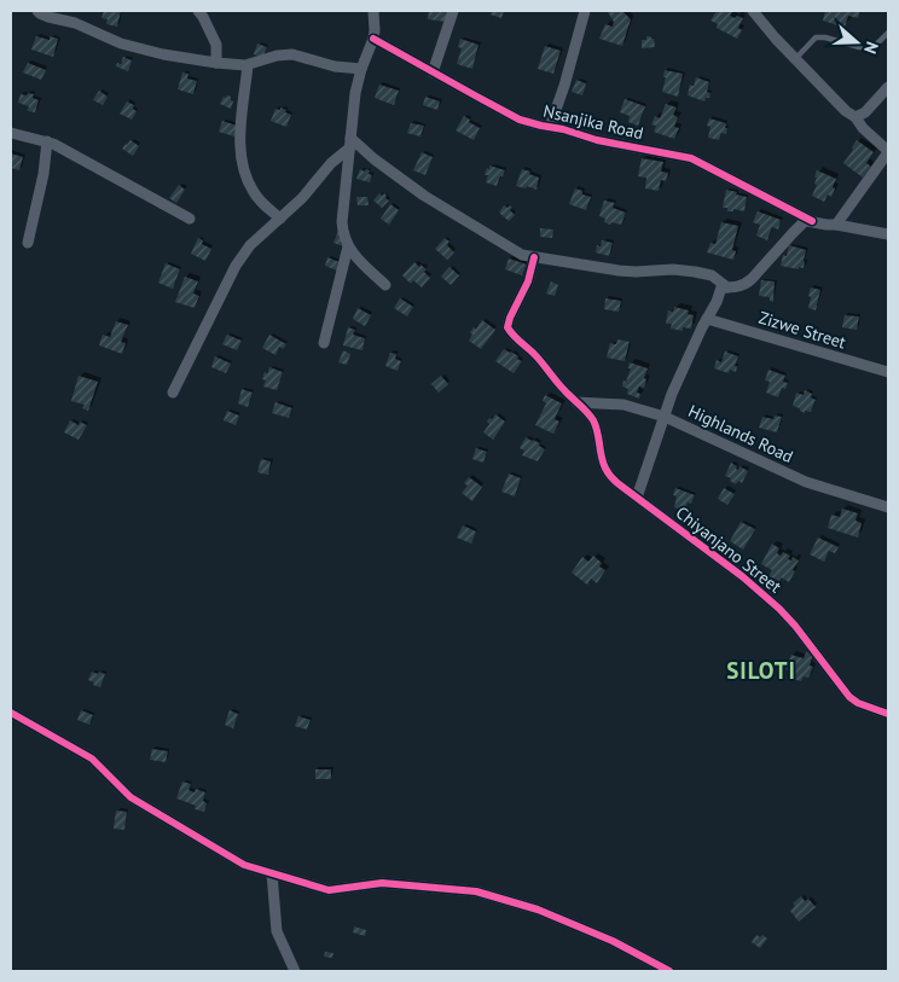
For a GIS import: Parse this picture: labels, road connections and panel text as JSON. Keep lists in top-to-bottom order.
{
  "streets": {
    "street": [
      "Nsanjika Road",
      "Zizwe Street",
      "Highlands Road",
      "Chiyanjano Street"
    ]
  },
  "crossings": [
    ["Highlands Road", "Chiyanjano Street"]
  ],
  "districts": ["SILOTI"],
  "north": "right"
}
